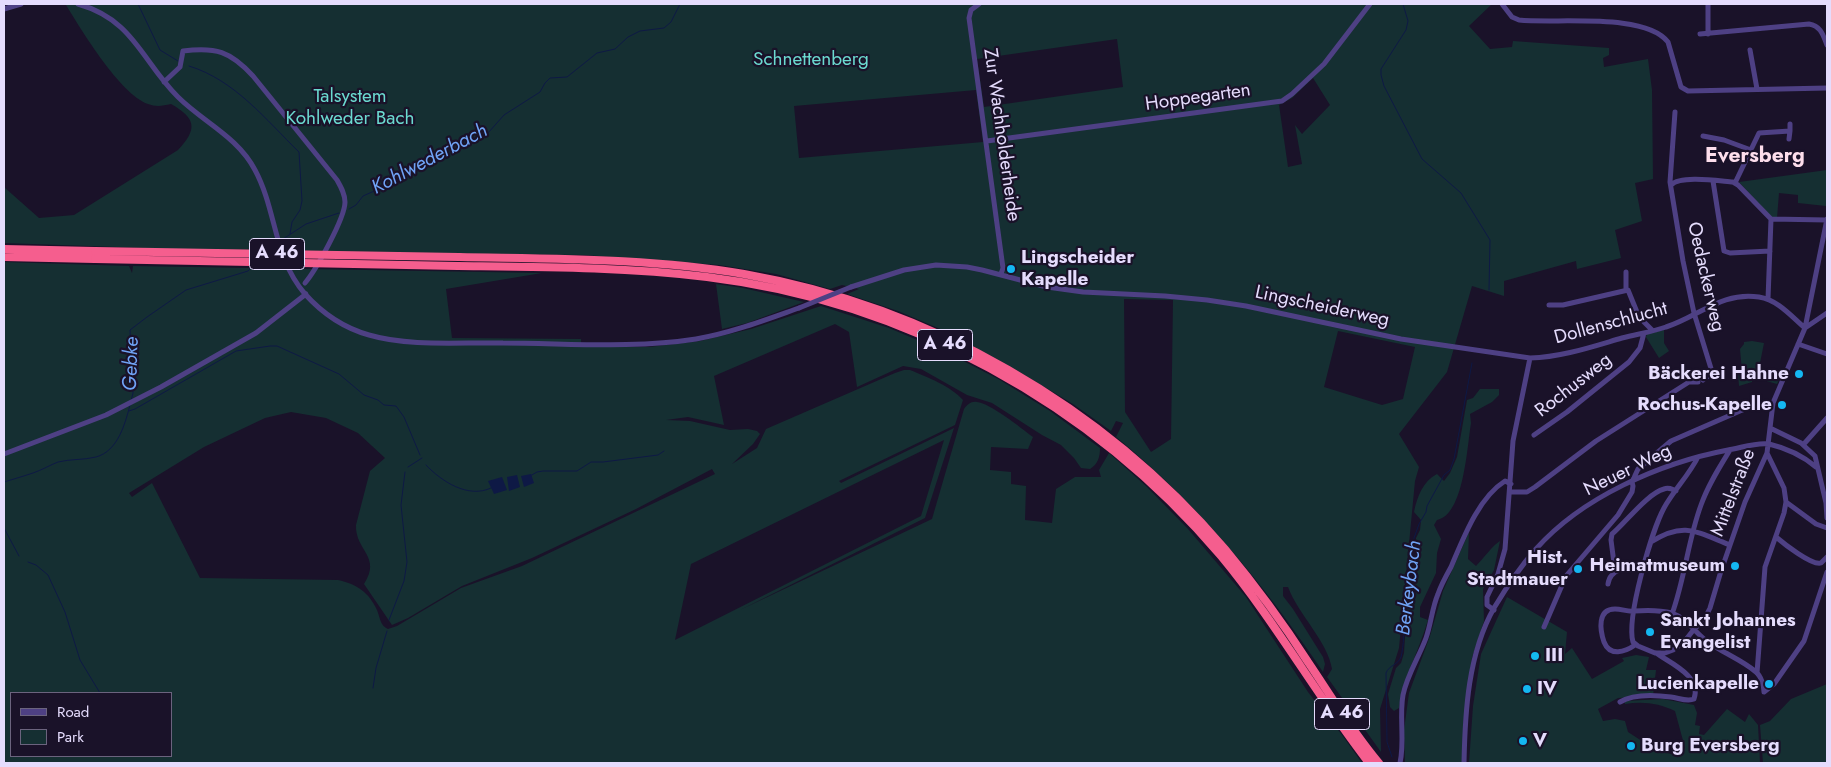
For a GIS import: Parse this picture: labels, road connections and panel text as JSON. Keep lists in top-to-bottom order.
{
  "streets": {
    "highway": ["A 46"],
    "street": [
      "Hoppegarten",
      "Zur Wachholderheide",
      "Oedackerweg",
      "Lingscheiderweg",
      "Dollenschlucht",
      "Rochusweg",
      "Neuer Weg",
      "Mittelstraße"
    ]
  },
  "crossings": [
    ["Hoppegarten", "Zur Wachholderheide"],
    ["Zur Wachholderheide", "Lingscheiderweg"],
    ["Oedackerweg", "Dollenschlucht"],
    ["Lingscheiderweg", "Dollenschlucht"],
    ["Dollenschlucht", "Rochusweg"],
    ["Dollenschlucht", "Mittelstraße"],
    ["Neuer Weg", "Mittelstraße"]
  ],
  "districts": ["Eversberg"],
  "water": ["Kohlwederbach", "Gebke", "Berkeybach"],
  "parks": ["Schnettenberg", "Talsystem Kohlweder Bach"],
  "places": [
    "Lingscheider Kapelle",
    "Bäckerei Hahne",
    "Rochus-Kapelle",
    "Heimatmuseum",
    "Hist. Stadtmauer",
    "Sankt Johannes Evangelist",
    "III",
    "Lucienkapelle",
    "IV",
    "V",
    "Burg Eversberg"
  ],
  "legend": ["Road", "Park"]
}
